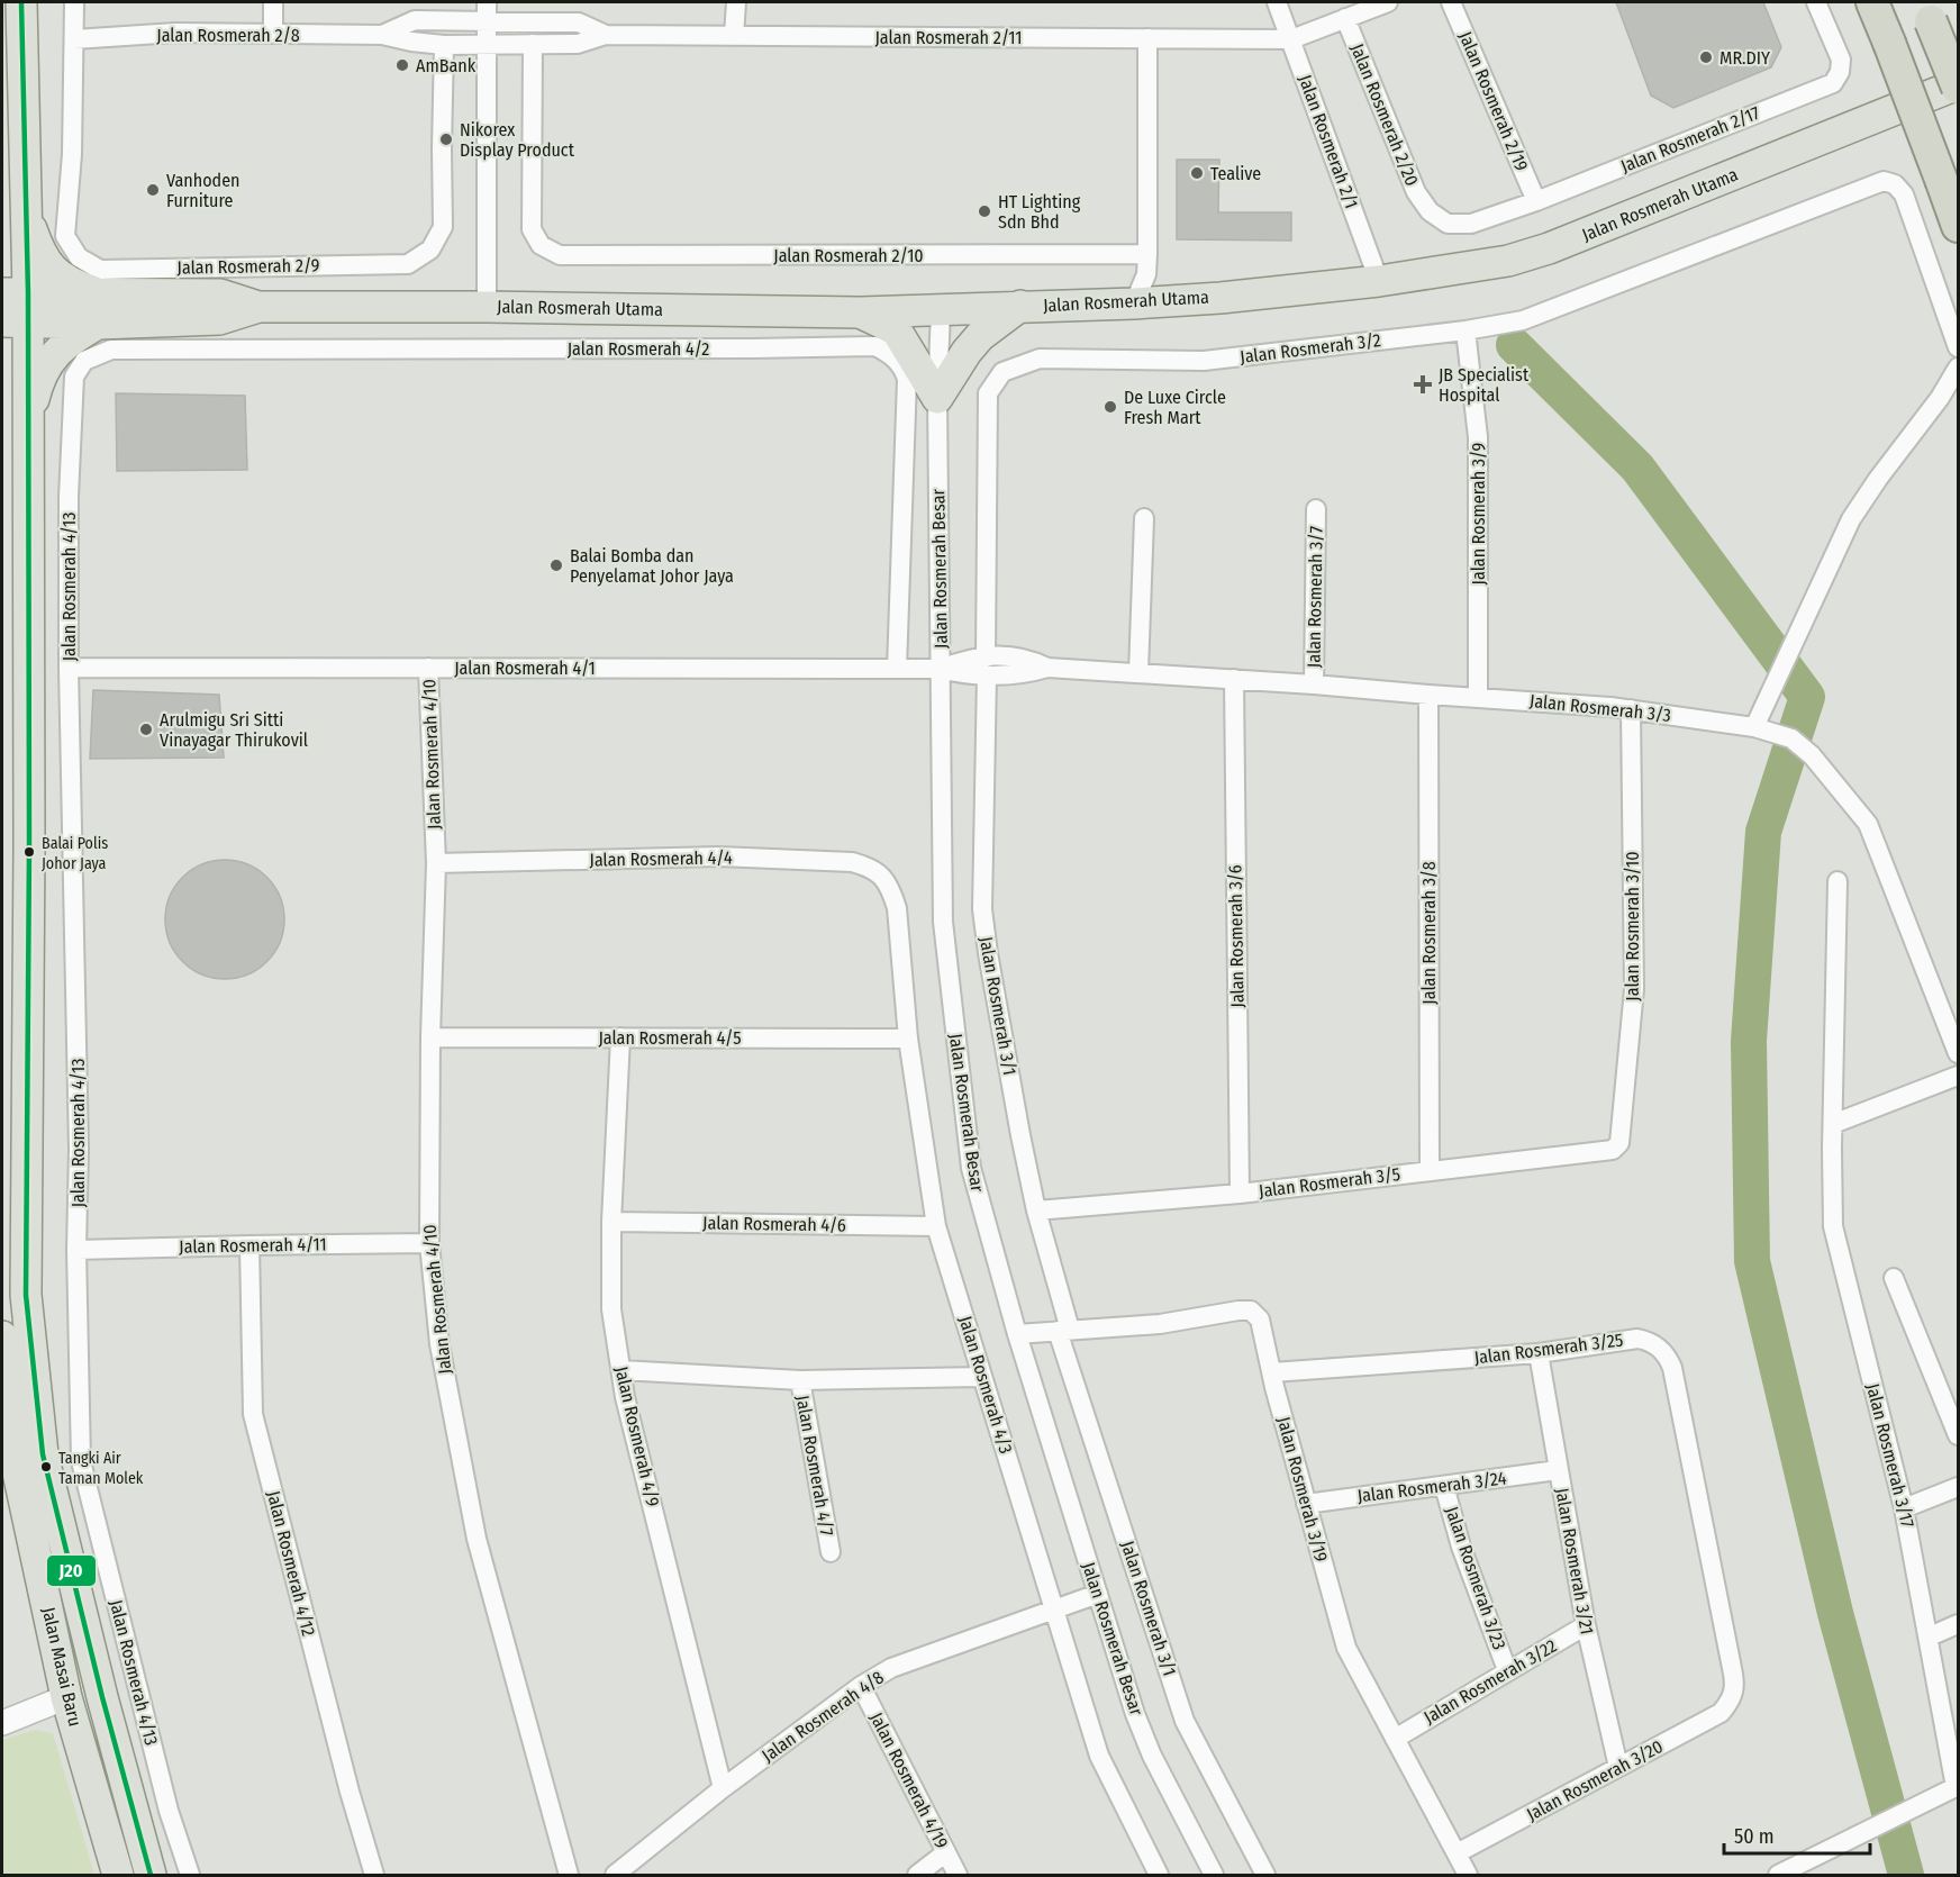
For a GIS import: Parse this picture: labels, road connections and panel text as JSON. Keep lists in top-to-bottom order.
{
  "streets": {
    "main road": ["Jalan Rosmerah Utama", "Jalan Masai Baru"],
    "street": [
      "Jalan Rosmerah 2/8",
      "Jalan Rosmerah 2/11",
      "Jalan Rosmerah 2/19",
      "Jalan Rosmerah 2/20",
      "Jalan Rosmerah 2/17",
      "Jalan Rosmerah 2/1",
      "Jalan Rosmerah 2/10",
      "Jalan Rosmerah 2/9",
      "Jalan Rosmerah 4/2",
      "Jalan Rosmerah 3/2",
      "Jalan Rosmerah 3/9",
      "Jalan Rosmerah Besar",
      "Jalan Rosmerah 4/13",
      "Jalan Rosmerah 3/7",
      "Jalan Rosmerah 4/1",
      "Jalan Rosmerah 3/3",
      "Jalan Rosmerah 4/10",
      "Jalan Rosmerah 4/4",
      "Jalan Rosmerah 3/10",
      "Jalan Rosmerah 3/8",
      "Jalan Rosmerah 3/6",
      "Jalan Rosmerah 3/1",
      "Jalan Rosmerah 4/5",
      "Jalan Rosmerah 3/5",
      "Jalan Rosmerah 4/6",
      "Jalan Rosmerah 4/11",
      "Jalan Rosmerah 3/25",
      "Jalan Rosmerah 4/3",
      "Jalan Rosmerah 4/9",
      "Jalan Rosmerah 3/17",
      "Jalan Rosmerah 4/7",
      "Jalan Rosmerah 3/24",
      "Jalan Rosmerah 3/19",
      "Jalan Rosmerah 3/21",
      "Jalan Rosmerah 4/12",
      "Jalan Rosmerah 3/23",
      "Jalan Rosmerah 3/22",
      "Jalan Rosmerah 4/8",
      "Jalan Rosmerah 4/19",
      "Jalan Rosmerah 3/20"
    ]
  },
  "crossings": [
    ["Jalan Rosmerah 2/8", "Jalan Rosmerah 2/11"],
    ["Jalan Rosmerah 2/8", "Jalan Rosmerah 2/9"],
    ["Jalan Rosmerah 2/11", "Jalan Rosmerah 2/1"],
    ["Jalan Rosmerah 2/11", "Jalan Rosmerah 2/10"],
    ["Jalan Rosmerah 2/19", "Jalan Rosmerah 2/17"],
    ["Jalan Rosmerah 2/20", "Jalan Rosmerah 2/17"],
    ["Jalan Rosmerah 2/1", "Jalan Rosmerah Utama"],
    ["Jalan Rosmerah Utama", "Jalan Rosmerah Besar"],
    ["Jalan Rosmerah Utama", "Jalan Masai Baru"],
    ["Jalan Rosmerah 4/2", "Jalan Rosmerah 4/13"],
    ["Jalan Rosmerah 4/2", "Jalan Rosmerah 4/1"],
    ["Jalan Rosmerah 3/2", "Jalan Rosmerah 3/9"],
    ["Jalan Rosmerah 3/2", "Jalan Rosmerah 3/3"],
    ["Jalan Rosmerah 3/2", "Jalan Rosmerah 3/1"],
    ["Jalan Rosmerah 3/9", "Jalan Rosmerah 3/3"],
    ["Jalan Rosmerah Besar", "Jalan Rosmerah 4/1"],
    ["Jalan Rosmerah Besar", "Jalan Rosmerah 3/3"],
    ["Jalan Rosmerah Besar", "Jalan Rosmerah 3/19"],
    ["Jalan Rosmerah Besar", "Jalan Rosmerah 4/8"],
    ["Jalan Rosmerah 4/13", "Jalan Rosmerah 4/1"],
    ["Jalan Rosmerah 4/13", "Jalan Rosmerah 4/11"],
    ["Jalan Rosmerah 3/7", "Jalan Rosmerah 3/3"],
    ["Jalan Rosmerah 4/1", "Jalan Rosmerah 3/3"],
    ["Jalan Rosmerah 4/1", "Jalan Rosmerah 4/10"],
    ["Jalan Rosmerah 3/3", "Jalan Rosmerah 3/10"],
    ["Jalan Rosmerah 3/3", "Jalan Rosmerah 3/8"],
    ["Jalan Rosmerah 3/3", "Jalan Rosmerah 3/6"],
    ["Jalan Rosmerah 3/3", "Jalan Rosmerah 3/1"],
    ["Jalan Rosmerah 4/10", "Jalan Rosmerah 4/4"],
    ["Jalan Rosmerah 4/10", "Jalan Rosmerah 4/5"],
    ["Jalan Rosmerah 4/10", "Jalan Rosmerah 4/11"],
    ["Jalan Rosmerah 4/4", "Jalan Rosmerah 4/3"],
    ["Jalan Rosmerah 3/10", "Jalan Rosmerah 3/5"],
    ["Jalan Rosmerah 3/8", "Jalan Rosmerah 3/5"],
    ["Jalan Rosmerah 3/6", "Jalan Rosmerah 3/5"],
    ["Jalan Rosmerah 3/1", "Jalan Rosmerah 3/5"],
    ["Jalan Rosmerah 3/1", "Jalan Rosmerah 3/19"],
    ["Jalan Rosmerah 4/5", "Jalan Rosmerah 4/3"],
    ["Jalan Rosmerah 4/5", "Jalan Rosmerah 4/9"],
    ["Jalan Rosmerah 4/6", "Jalan Rosmerah 4/3"],
    ["Jalan Rosmerah 4/6", "Jalan Rosmerah 4/9"],
    ["Jalan Rosmerah 4/11", "Jalan Rosmerah 4/12"],
    ["Jalan Rosmerah 3/25", "Jalan Rosmerah 3/19"],
    ["Jalan Rosmerah 3/25", "Jalan Rosmerah 3/21"],
    ["Jalan Rosmerah 3/25", "Jalan Rosmerah 3/20"],
    ["Jalan Rosmerah 4/3", "Jalan Rosmerah 4/7"],
    ["Jalan Rosmerah 4/3", "Jalan Rosmerah 4/8"],
    ["Jalan Rosmerah 4/9", "Jalan Rosmerah 4/7"],
    ["Jalan Rosmerah 4/9", "Jalan Rosmerah 4/8"],
    ["Jalan Rosmerah 3/24", "Jalan Rosmerah 3/19"],
    ["Jalan Rosmerah 3/24", "Jalan Rosmerah 3/21"],
    ["Jalan Rosmerah 3/24", "Jalan Rosmerah 3/23"],
    ["Jalan Rosmerah 3/19", "Jalan Rosmerah 3/22"],
    ["Jalan Rosmerah 3/19", "Jalan Rosmerah 3/20"],
    ["Jalan Rosmerah 3/21", "Jalan Rosmerah 3/22"],
    ["Jalan Rosmerah 3/21", "Jalan Rosmerah 3/20"],
    ["Jalan Rosmerah 3/23", "Jalan Rosmerah 3/22"],
    ["Jalan Rosmerah 4/8", "Jalan Rosmerah 4/19"]
  ],
  "places": {
    "other": [
      "MR.DIY",
      "AmBank",
      "Nikorex Display Product",
      "Tealive",
      "Vanhoden Furniture",
      "HT Lighting Sdn Bhd",
      "De Luxe Circle Fresh Mart",
      "Balai Bomba dan Penyelamat Johor Jaya",
      "Arulmigu Sri Sitti Vinayagar Thirukovil",
      "Balai Polis Johor Jaya",
      "Tangki Air Taman Molek"
    ],
    "health": ["JB Specialist Hospital"]
  },
  "lines": ["transit line J20"],
  "scale_bar": "50 m"
}
